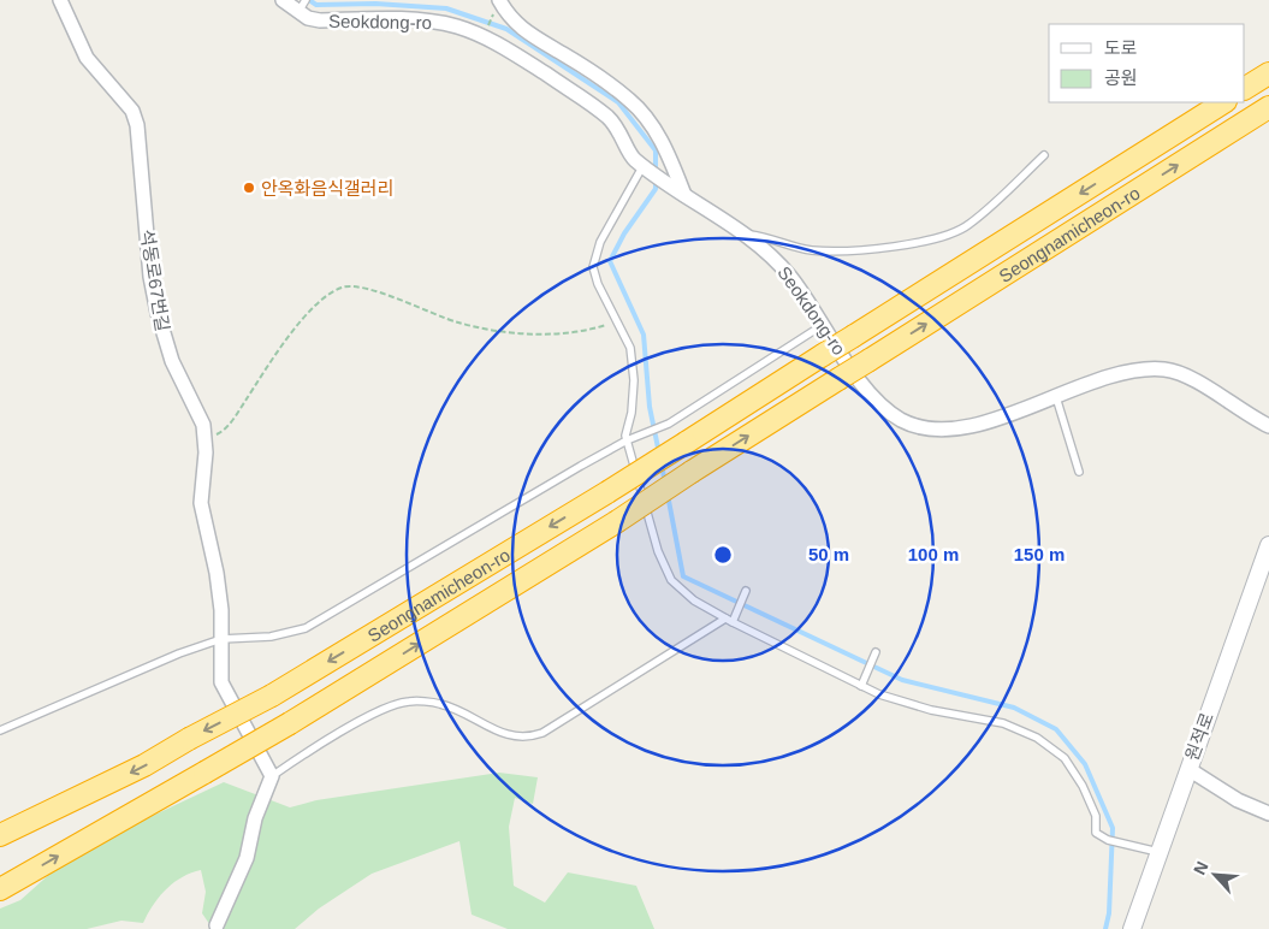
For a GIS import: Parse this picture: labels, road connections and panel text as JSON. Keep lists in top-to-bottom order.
{
  "streets": {
    "highway": ["Seongnamicheon-ro"],
    "street": ["Seokdong-ro", "석동로67번길", "원적로"]
  },
  "places": ["안옥화음식갤러리"],
  "legend": ["도로", "공원"],
  "north": "top left",
  "rings": ["50 m", "100 m", "150 m"]
}
